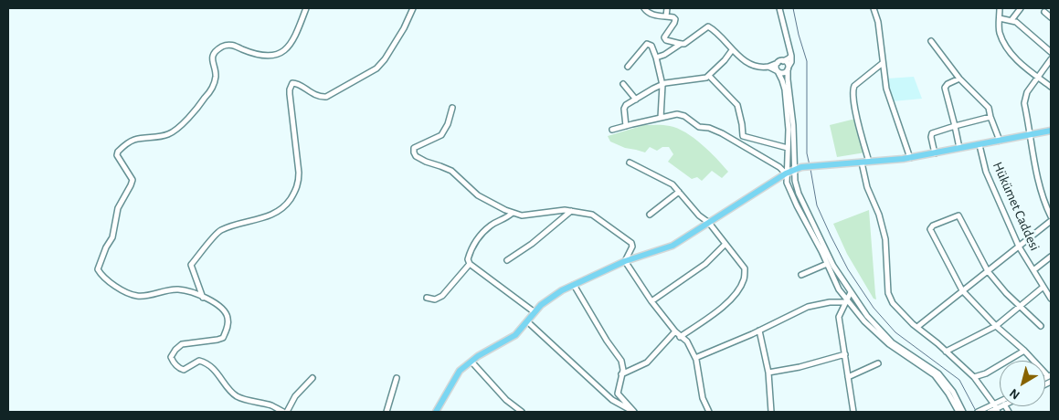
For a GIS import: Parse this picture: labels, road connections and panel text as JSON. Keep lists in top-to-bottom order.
{
  "streets": {
    "street": ["Hükümet Caddesi"]
  },
  "north": "bottom left"
}
